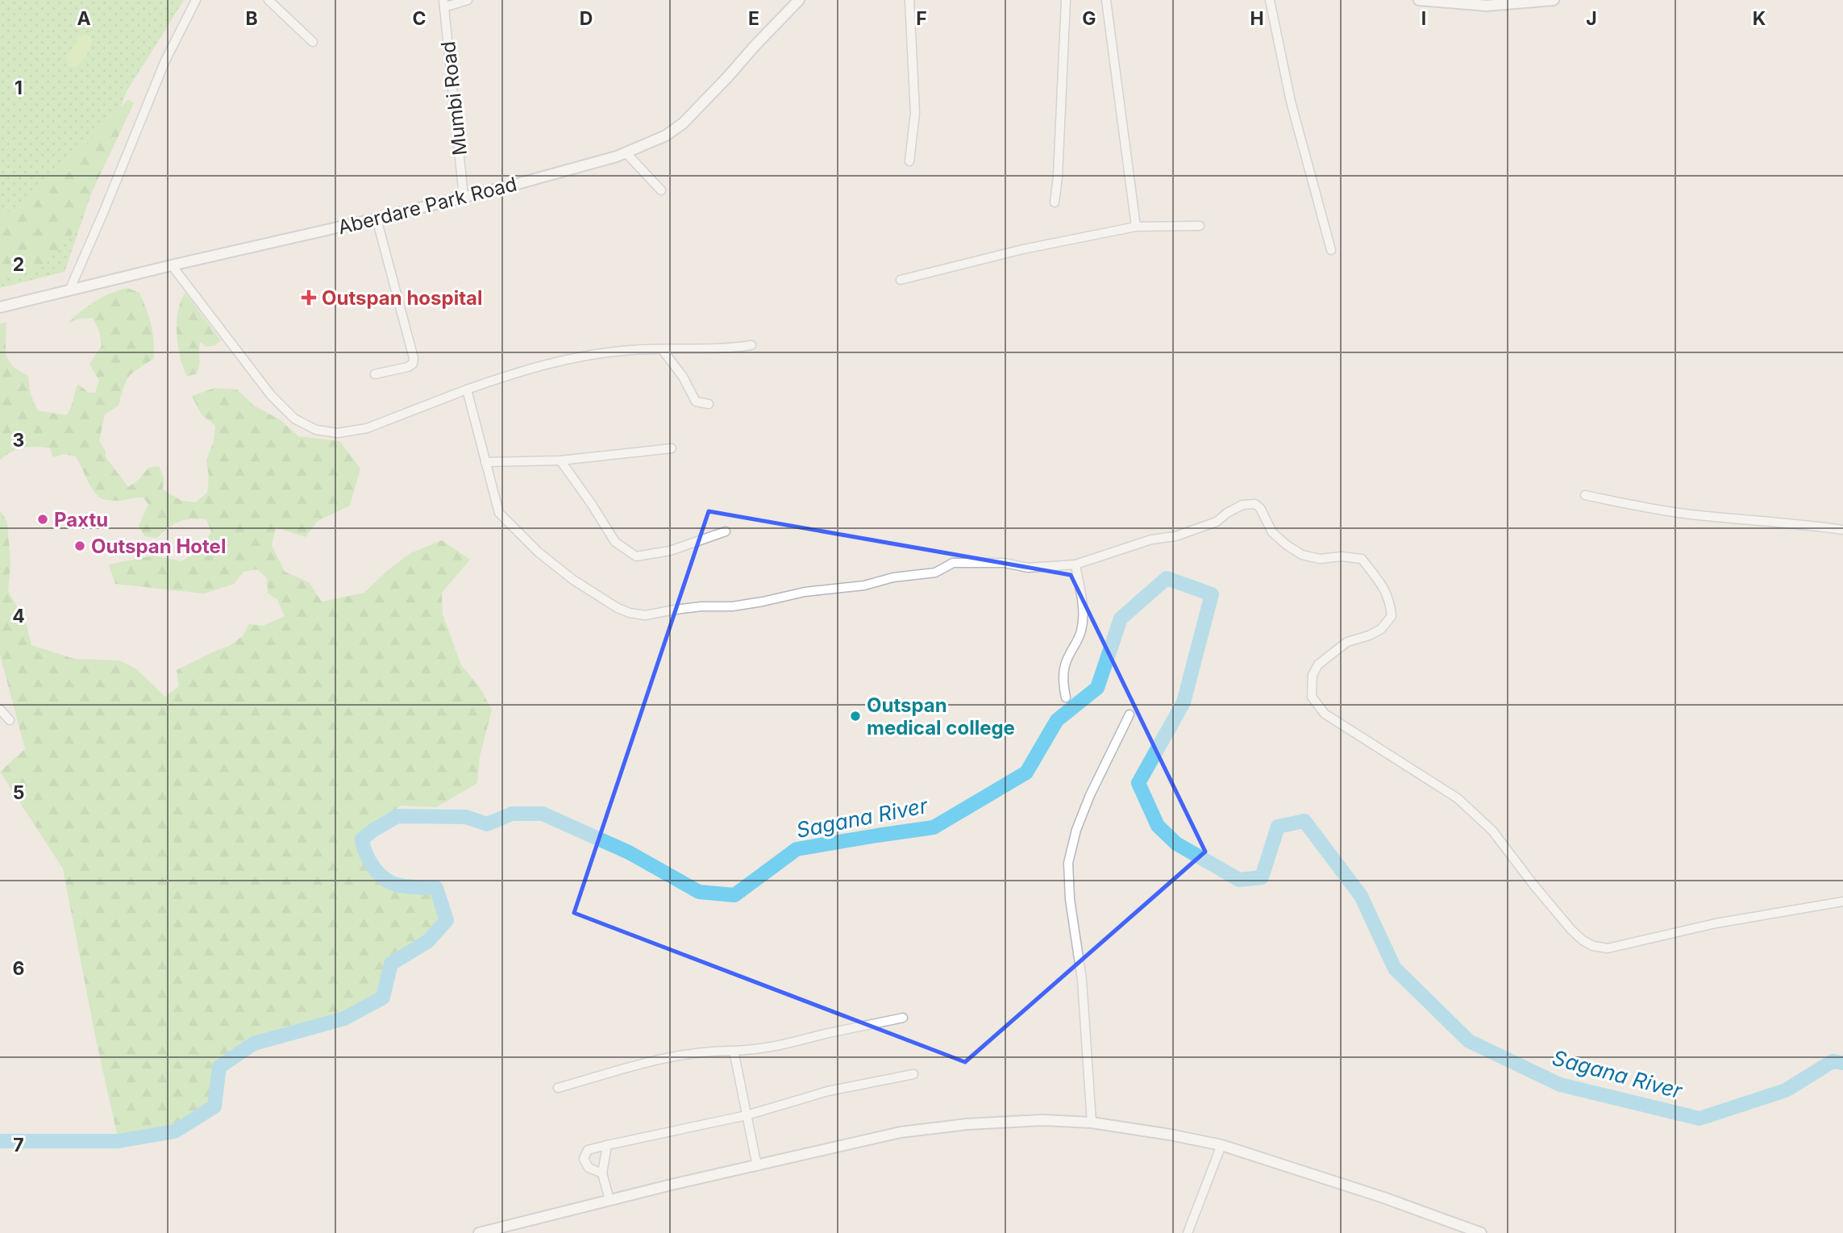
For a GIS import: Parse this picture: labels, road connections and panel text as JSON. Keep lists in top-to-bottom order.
{
  "streets": {
    "street": ["Mumbi Road", "Aberdare Park Road"]
  },
  "crossings": [
    ["Mumbi Road", "Aberdare Park Road"]
  ],
  "water": ["Sagana River"],
  "places": {
    "health": ["Outspan hospital"],
    "other": ["Paxtu", "Outspan Hotel", "Outspan medical college"]
  },
  "grid": {
    "columns": [
      "A",
      "B",
      "C",
      "D",
      "E",
      "F",
      "G",
      "H",
      "I",
      "J",
      "K"
    ],
    "rows": [
      "1",
      "2",
      "3",
      "4",
      "5",
      "6",
      "7"
    ]
  }
}
